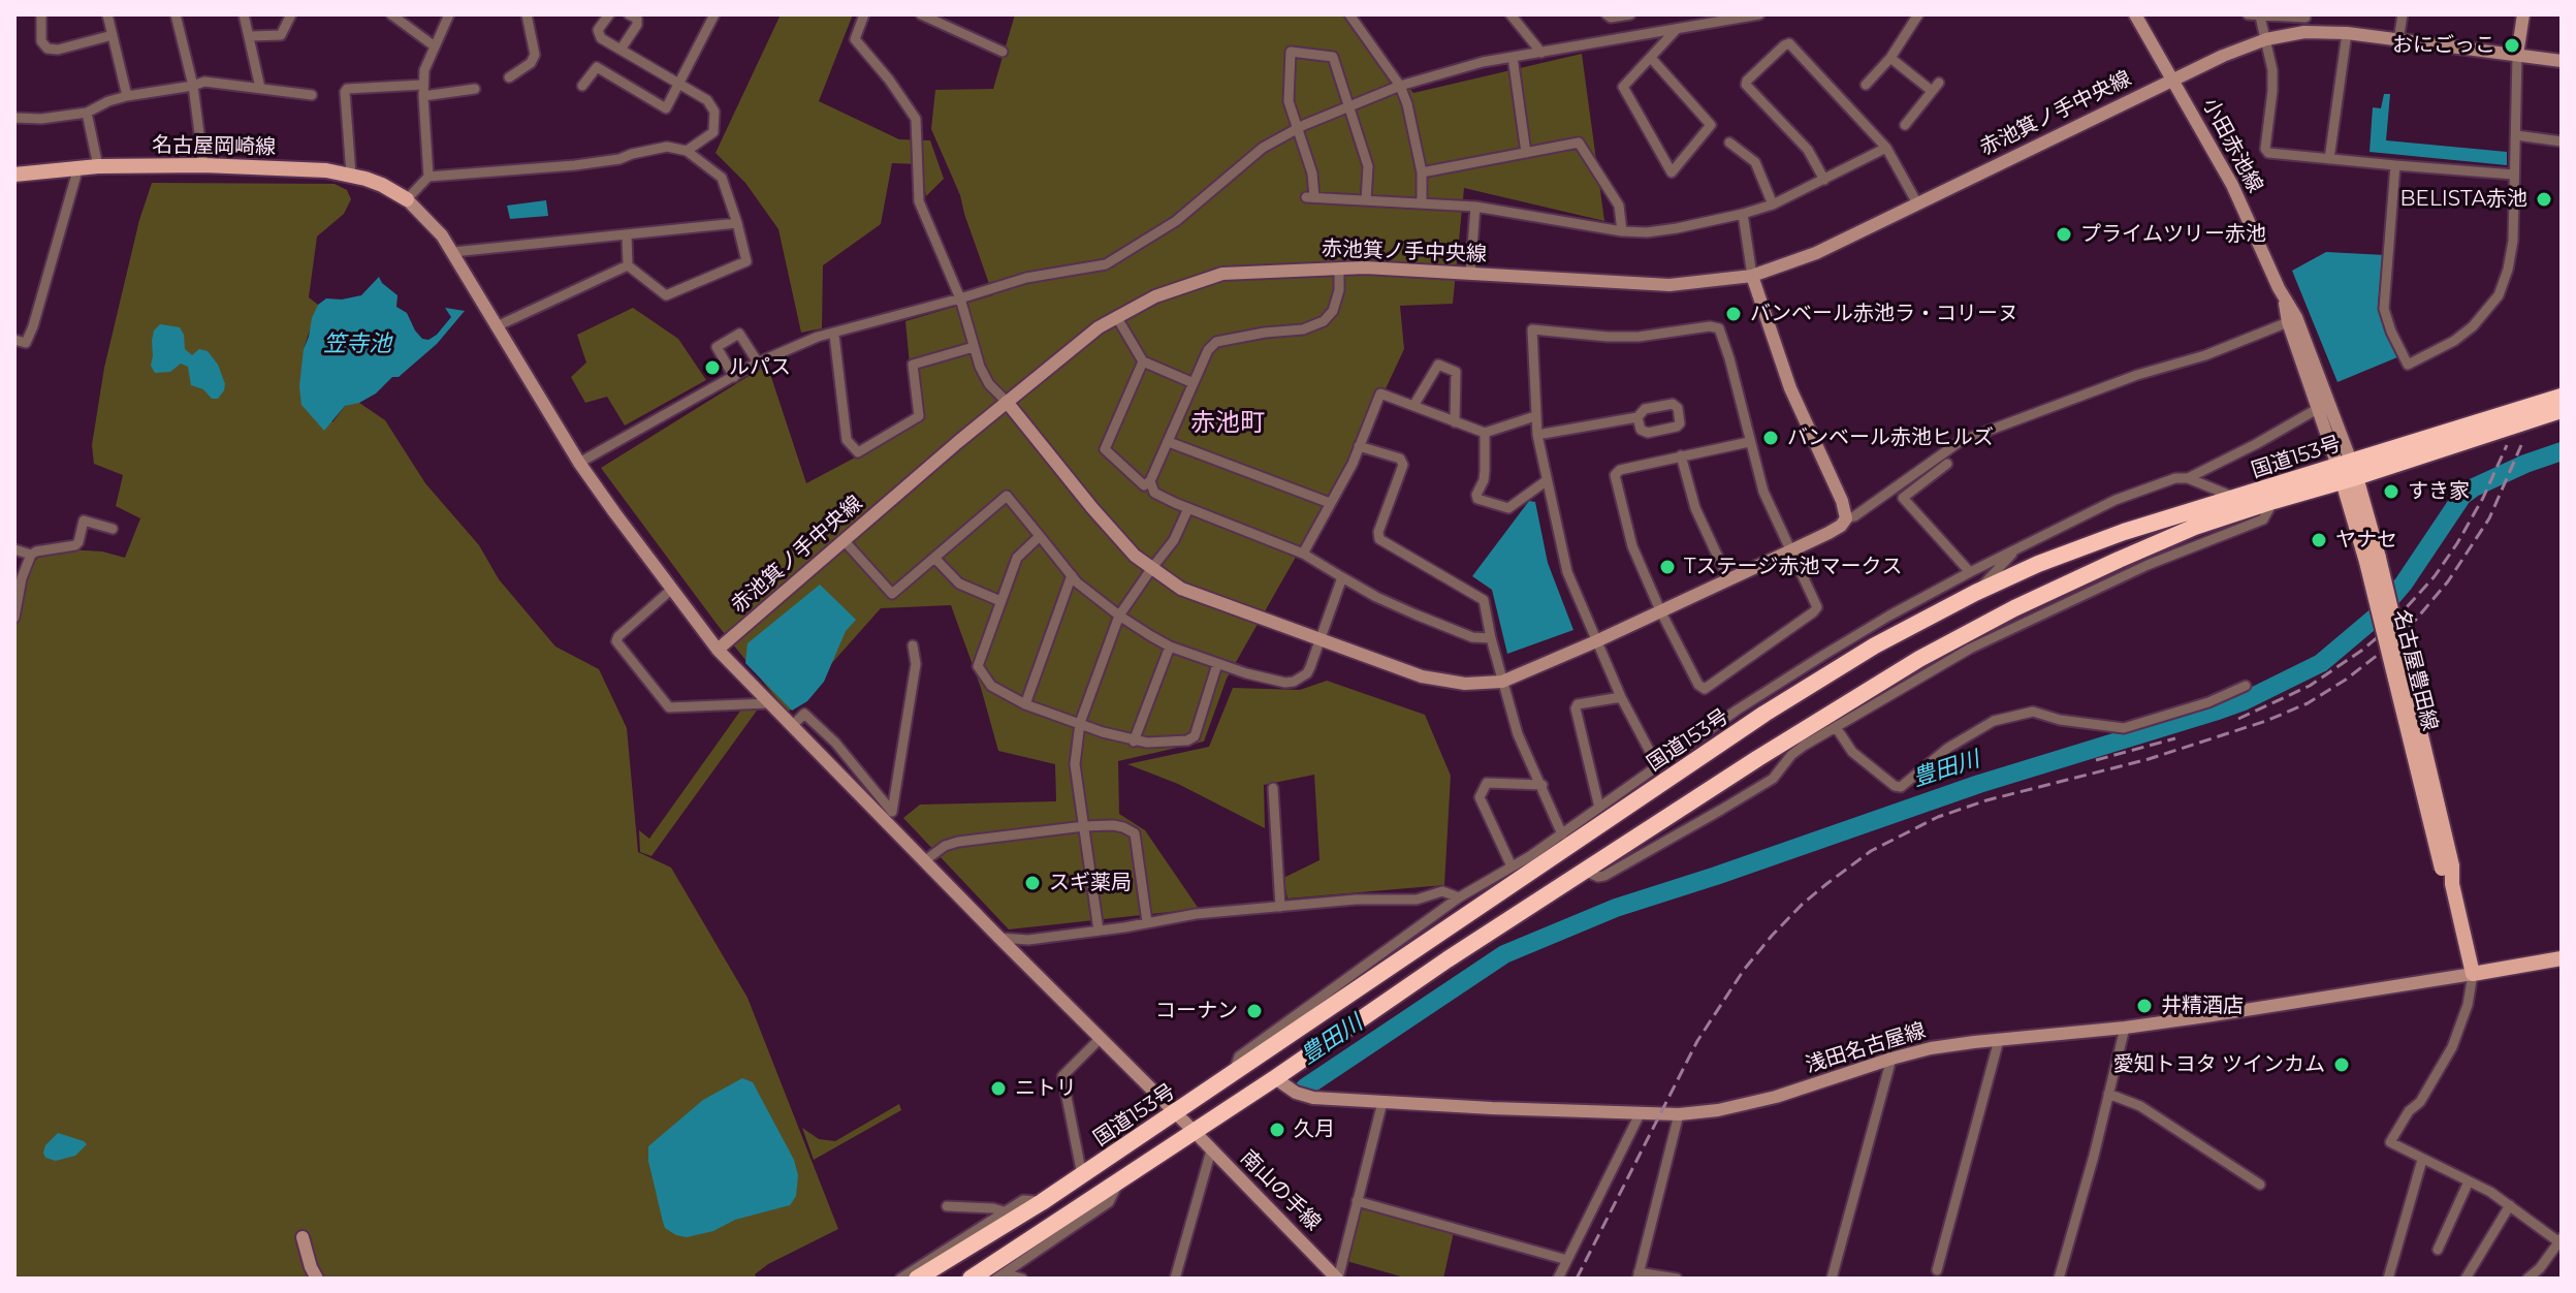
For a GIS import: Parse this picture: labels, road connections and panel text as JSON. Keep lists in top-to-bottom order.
{
  "streets": {
    "highway": ["国道153号"],
    "main road": ["名古屋岡崎線", "名古屋豊田線"],
    "street": [
      "赤池箕ノ手中央線",
      "小田赤池線",
      "浅田名古屋線",
      "南山の手線"
    ]
  },
  "crossings": [
    ["赤池箕ノ手中央線", "小田赤池線"],
    ["赤池箕ノ手中央線", "南山の手線"],
    ["小田赤池線", "国道153号"],
    ["小田赤池線", "名古屋豊田線"],
    ["名古屋岡崎線", "南山の手線"],
    ["国道153号", "名古屋豊田線"],
    ["国道153号", "浅田名古屋線"],
    ["国道153号", "南山の手線"],
    ["名古屋豊田線", "浅田名古屋線"]
  ],
  "districts": ["赤池町"],
  "water": ["笠寺池", "豊田川"],
  "places": [
    "おにごっこ",
    "BELISTA赤池",
    "プライムツリー赤池",
    "バンベール赤池ラ・コリーヌ",
    "ルパス",
    "バンベール赤池ヒルズ",
    "すき家",
    "ヤナセ",
    "Tステージ赤池マークス",
    "スギ薬局",
    "井精酒店",
    "コーナン",
    "愛知トヨタ ツインカム",
    "ニトリ",
    "久月"
  ]
}
